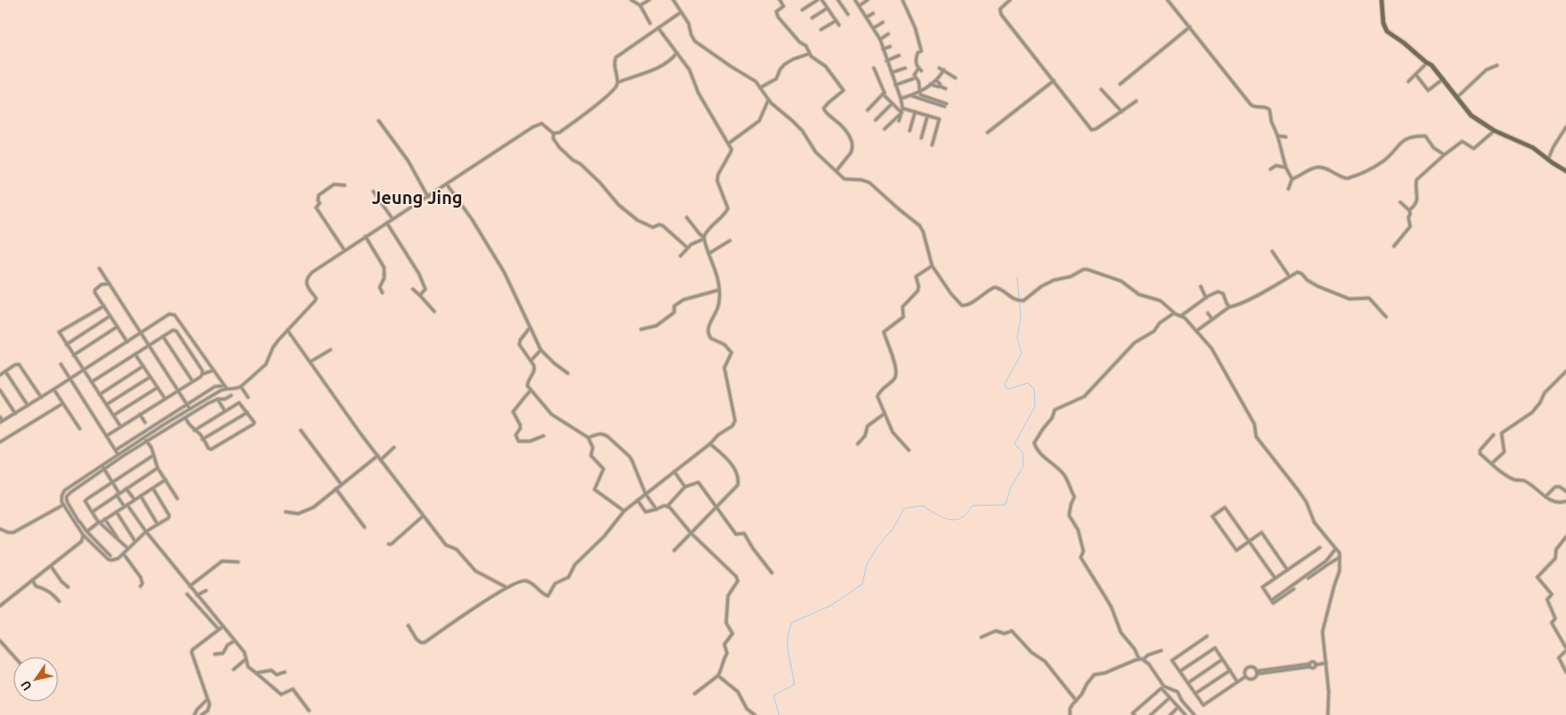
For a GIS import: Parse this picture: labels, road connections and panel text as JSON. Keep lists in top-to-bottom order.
{
  "districts": ["Jeung Jing"],
  "north": "bottom left"
}
